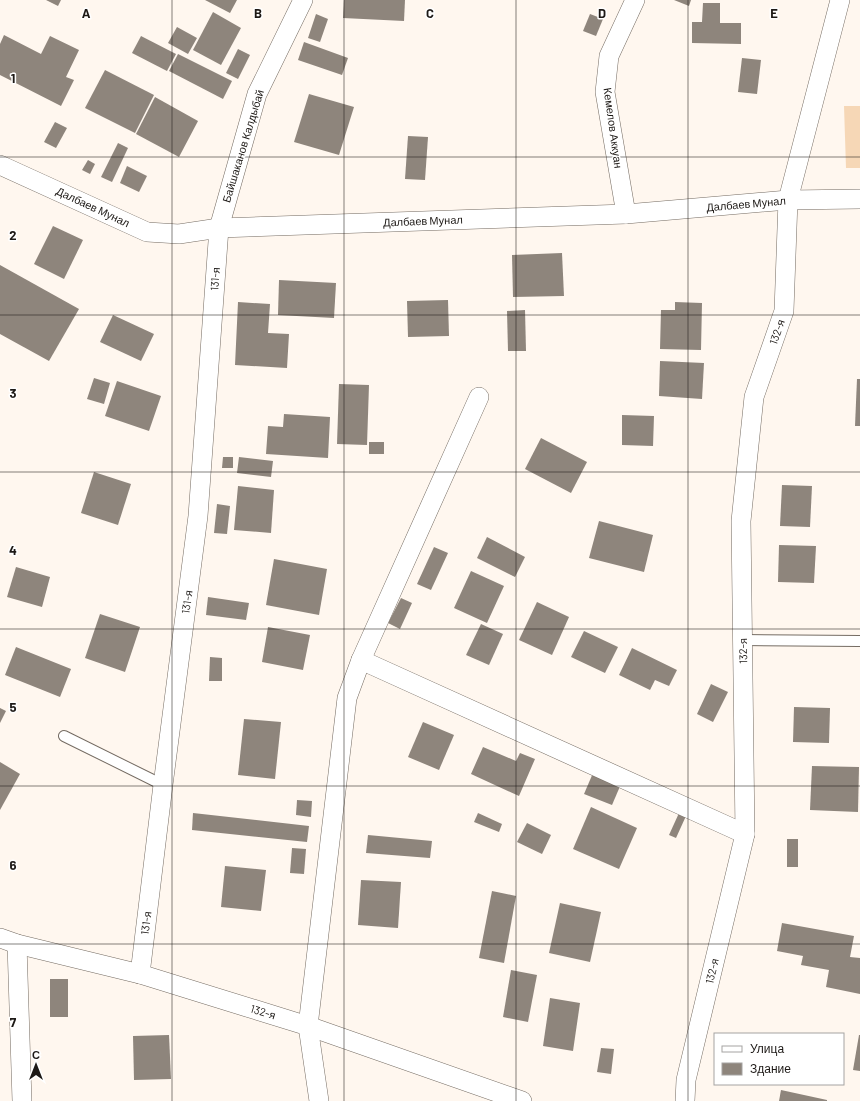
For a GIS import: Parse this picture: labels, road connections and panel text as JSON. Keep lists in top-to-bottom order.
{
  "streets": {
    "street": [
      "Кемелов Аккуан",
      "Байшаканов Калдыбай",
      "Далбаев Мунал",
      "131-я",
      "132-я"
    ]
  },
  "crossings": [
    ["Кемелов Аккуан", "Далбаев Мунал"],
    ["Байшаканов Калдыбай", "Далбаев Мунал"],
    ["Байшаканов Калдыбай", "131-я"],
    ["Далбаев Мунал", "131-я"],
    ["Далбаев Мунал", "132-я"],
    ["131-я", "132-я"]
  ],
  "legend": ["Улица", "Здание"],
  "north": "top",
  "grid": {
    "columns": [
      "A",
      "B",
      "C",
      "D",
      "E"
    ],
    "rows": [
      "1",
      "2",
      "3",
      "4",
      "5",
      "6",
      "7"
    ]
  }
}
